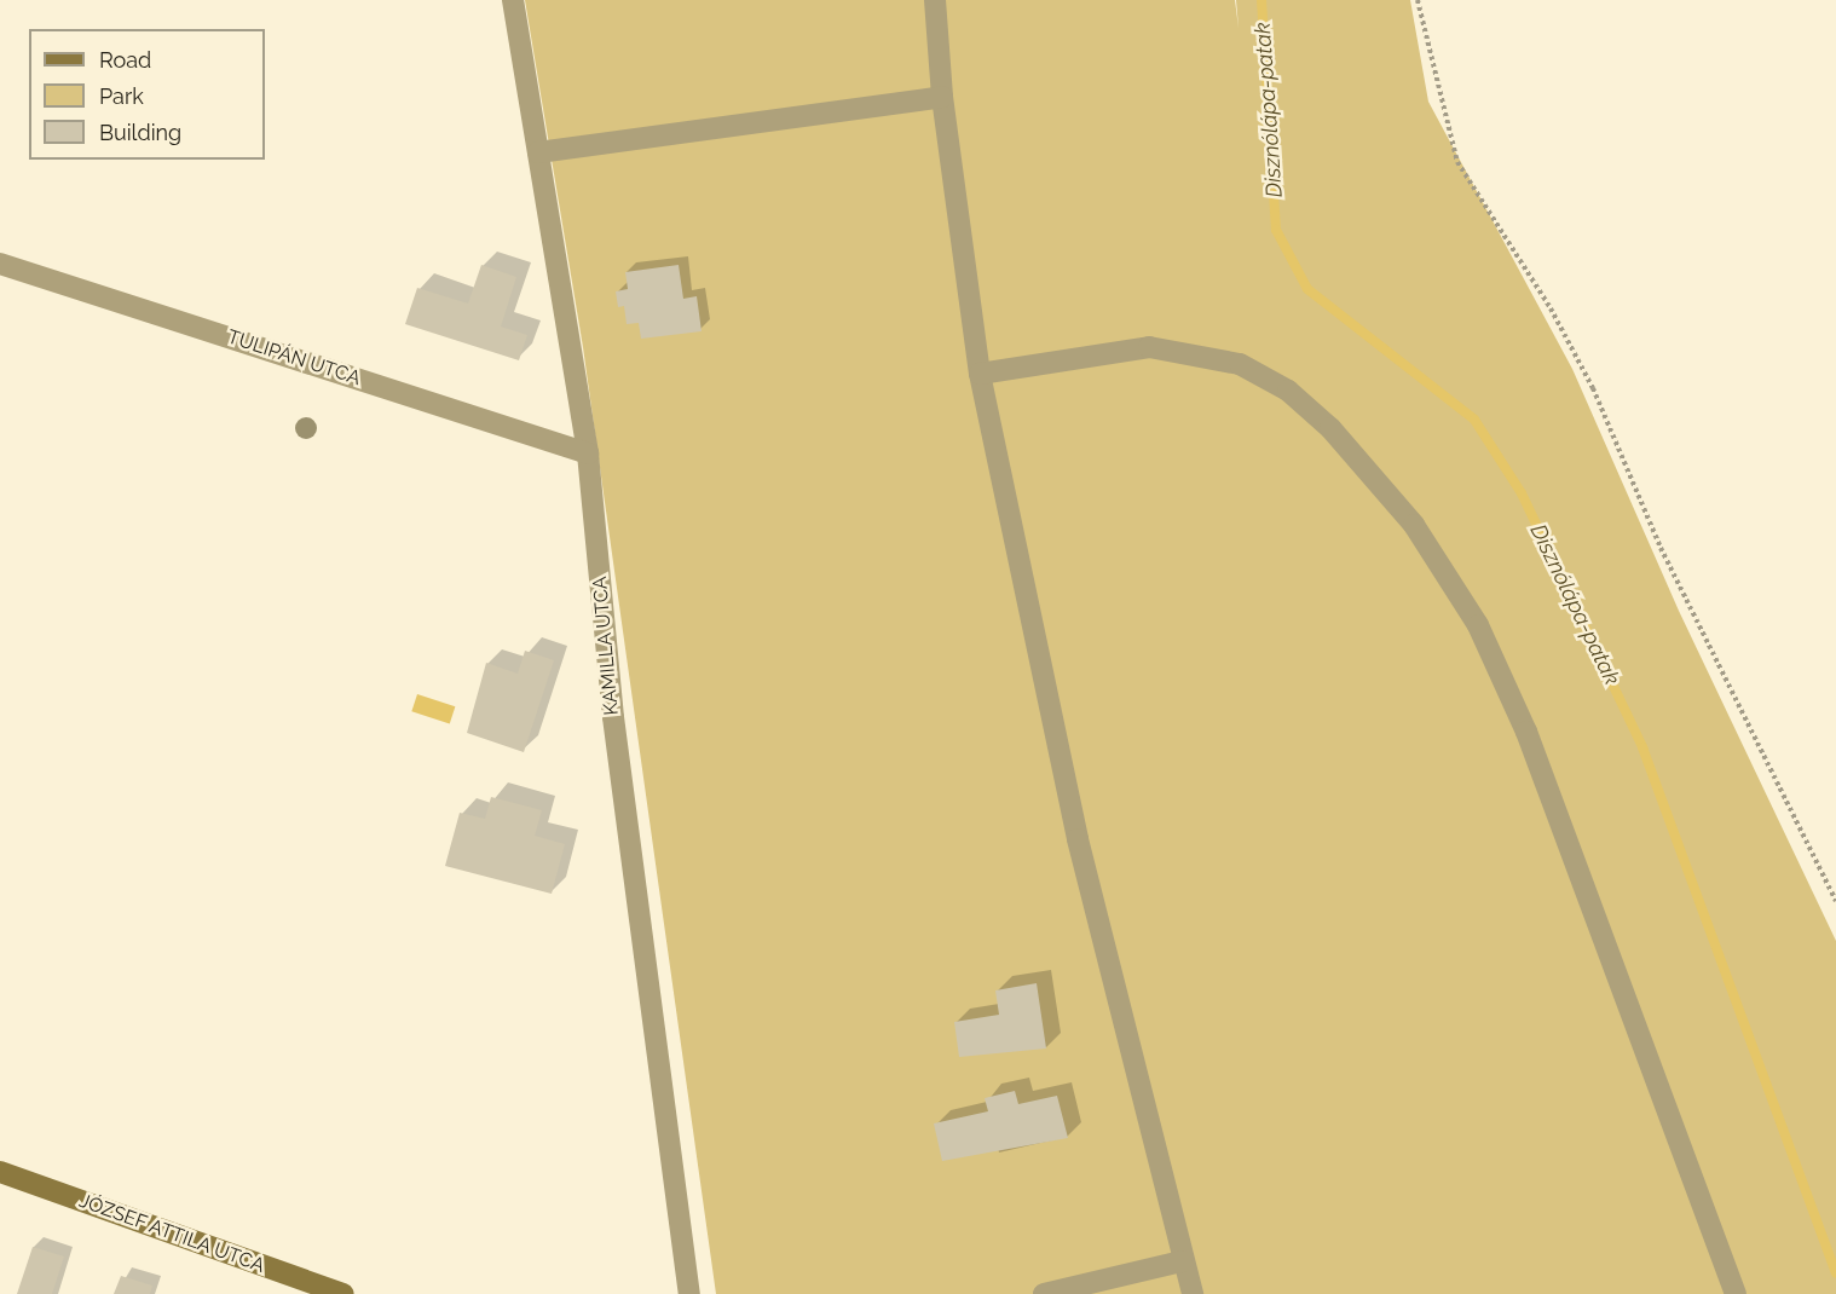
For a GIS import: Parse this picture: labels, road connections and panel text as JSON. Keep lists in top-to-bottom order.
{
  "streets": {
    "street": ["TULIPÁN UTCA", "KAMILLA UTCA", "JÓZSEF ATTILA UTCA"]
  },
  "crossings": [
    ["TULIPÁN UTCA", "KAMILLA UTCA"]
  ],
  "water": ["Disznólápa-patak"],
  "legend": ["Road", "Park", "Building"]
}
